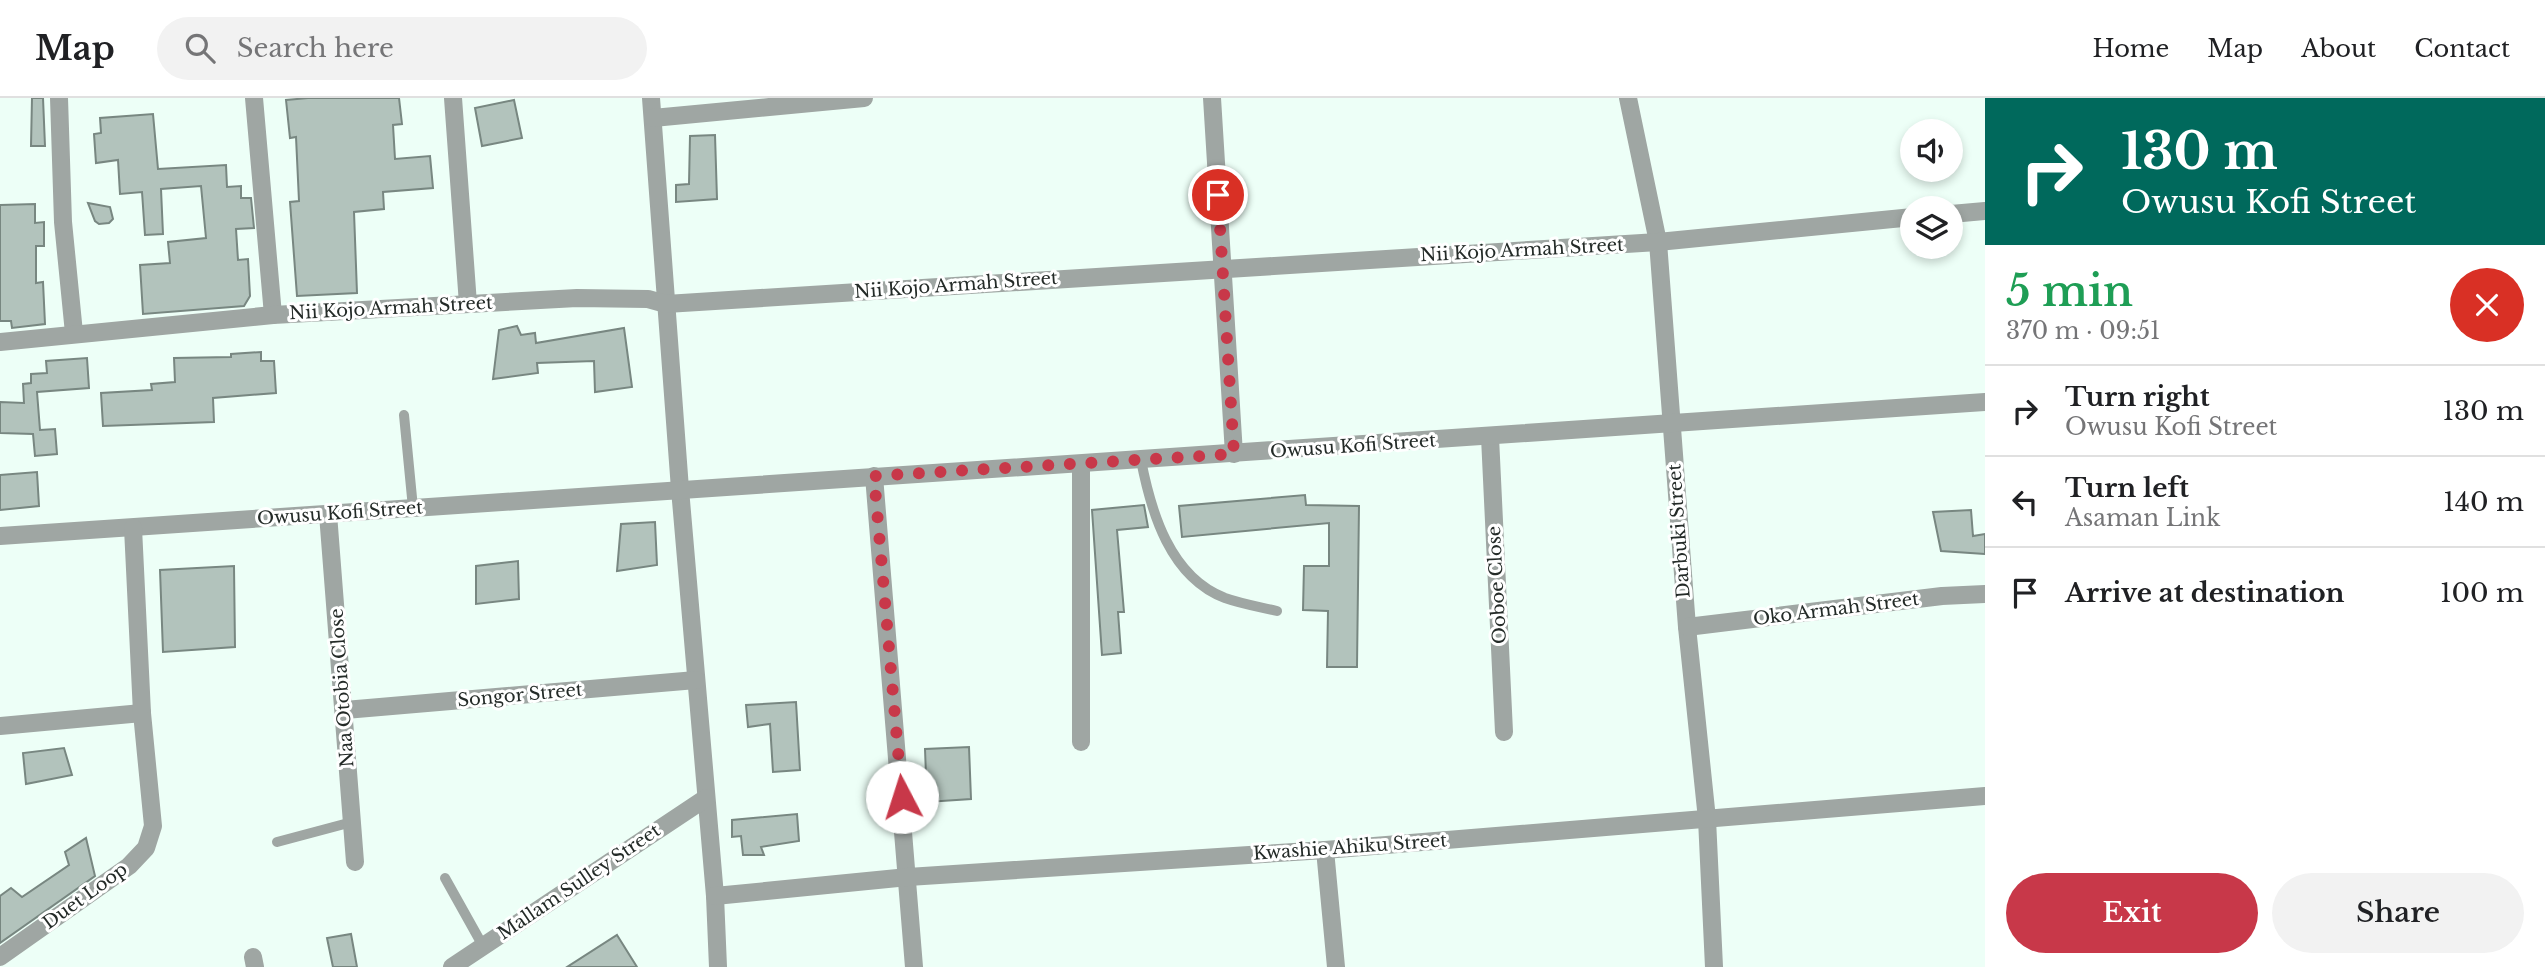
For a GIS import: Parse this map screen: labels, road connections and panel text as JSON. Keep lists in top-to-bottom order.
{
  "streets": {
    "street": [
      "Nii Kojo Armah Street",
      "Owusu Kofi Street",
      "Darbuki Street",
      "Ooboe Close",
      "Oko Armah Street",
      "Naa Otobia Close",
      "Songor Street",
      "Kwashie Ahiku Street",
      "Mallam Sulley Street",
      "Duet Loop"
    ]
  },
  "crossings": [
    ["Nii Kojo Armah Street", "Darbuki Street"],
    ["Owusu Kofi Street", "Darbuki Street"],
    ["Owusu Kofi Street", "Ooboe Close"],
    ["Owusu Kofi Street", "Naa Otobia Close"],
    ["Owusu Kofi Street", "Duet Loop"],
    ["Darbuki Street", "Oko Armah Street"],
    ["Darbuki Street", "Kwashie Ahiku Street"],
    ["Naa Otobia Close", "Songor Street"]
  ],
  "page": {
    "header": "Map",
    "search": "Search here",
    "nav": [
      "Home",
      "Map",
      "About",
      "Contact"
    ],
    "turn": ["130 m", "Owusu Kofi Street"],
    "heading": ["5 min", "370 m · 09:51"],
    "list": [
      {
        "name": "Turn right",
        "note": "Owusu Kofi Street",
        "value": "130 m"
      },
      {
        "name": "Turn left",
        "note": "Asaman Link",
        "value": "140 m"
      },
      {
        "name": "Arrive at destination",
        "value": "100 m"
      }
    ],
    "buttons": ["Exit", "Share"]
  }
}
